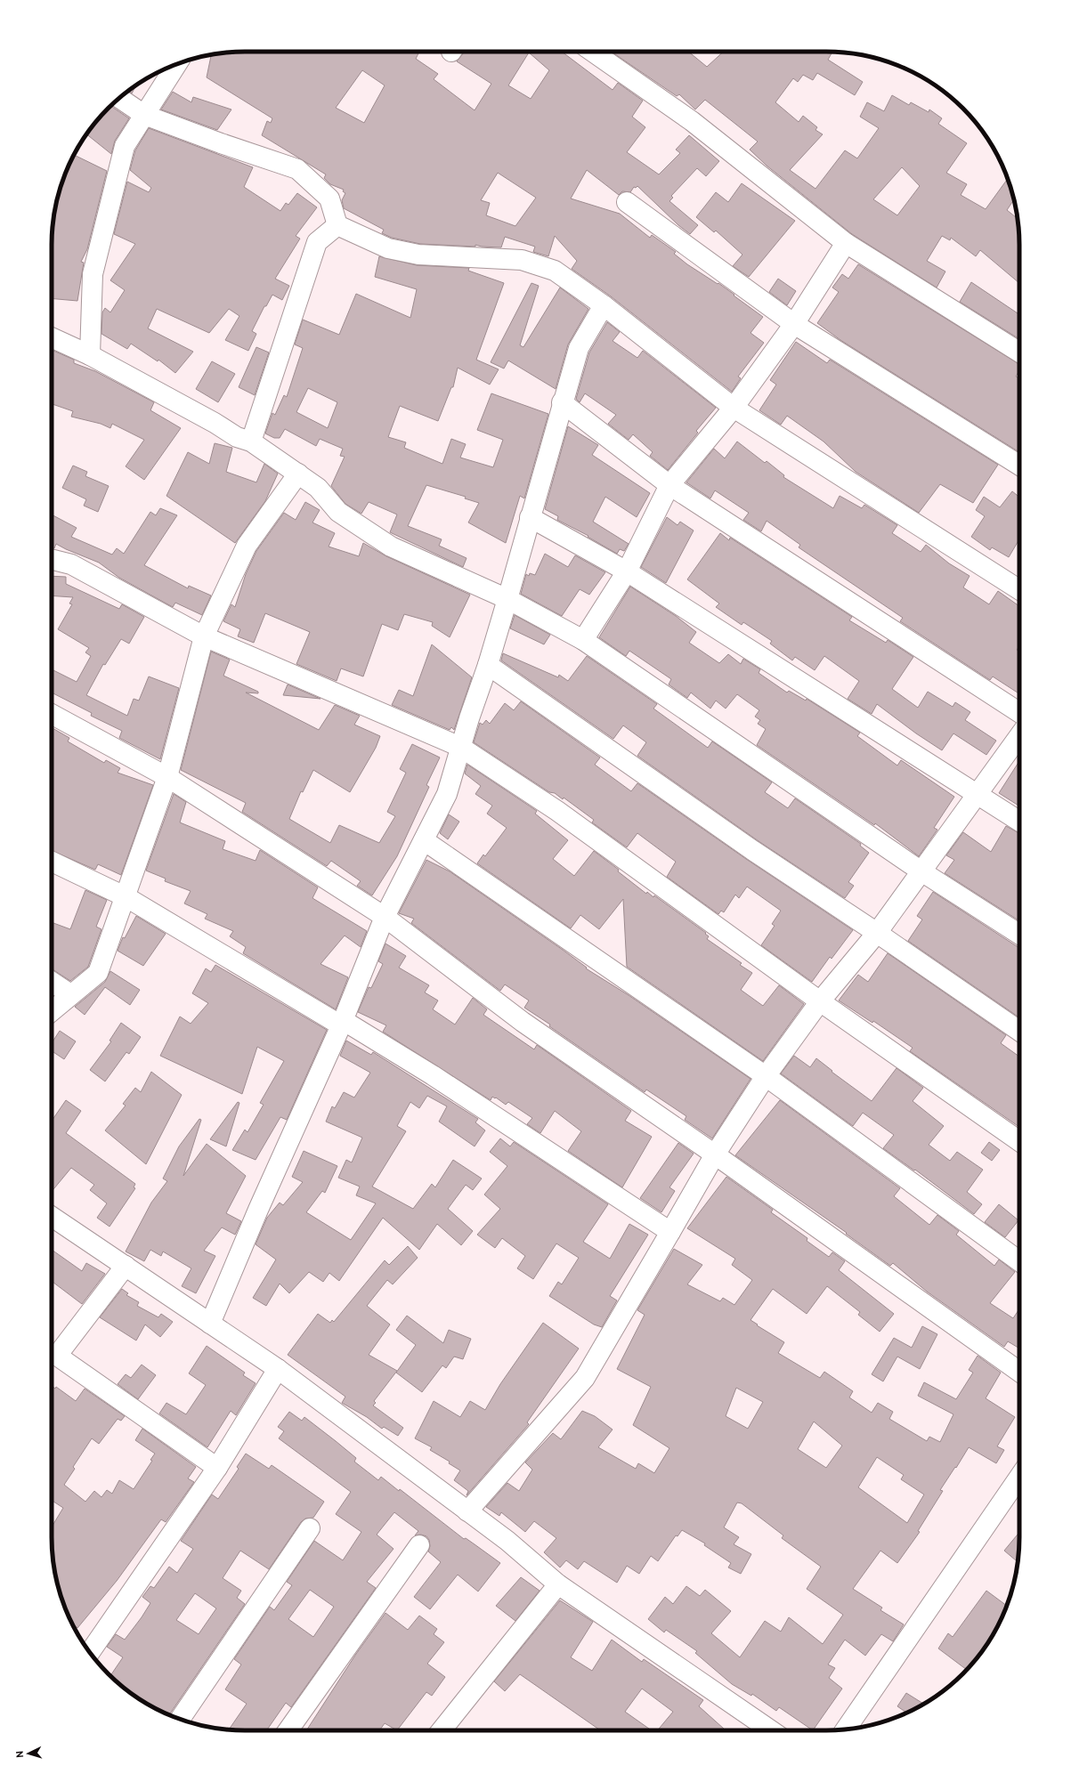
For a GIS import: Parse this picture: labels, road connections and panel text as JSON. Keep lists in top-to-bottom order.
{
  "north": "left"
}
